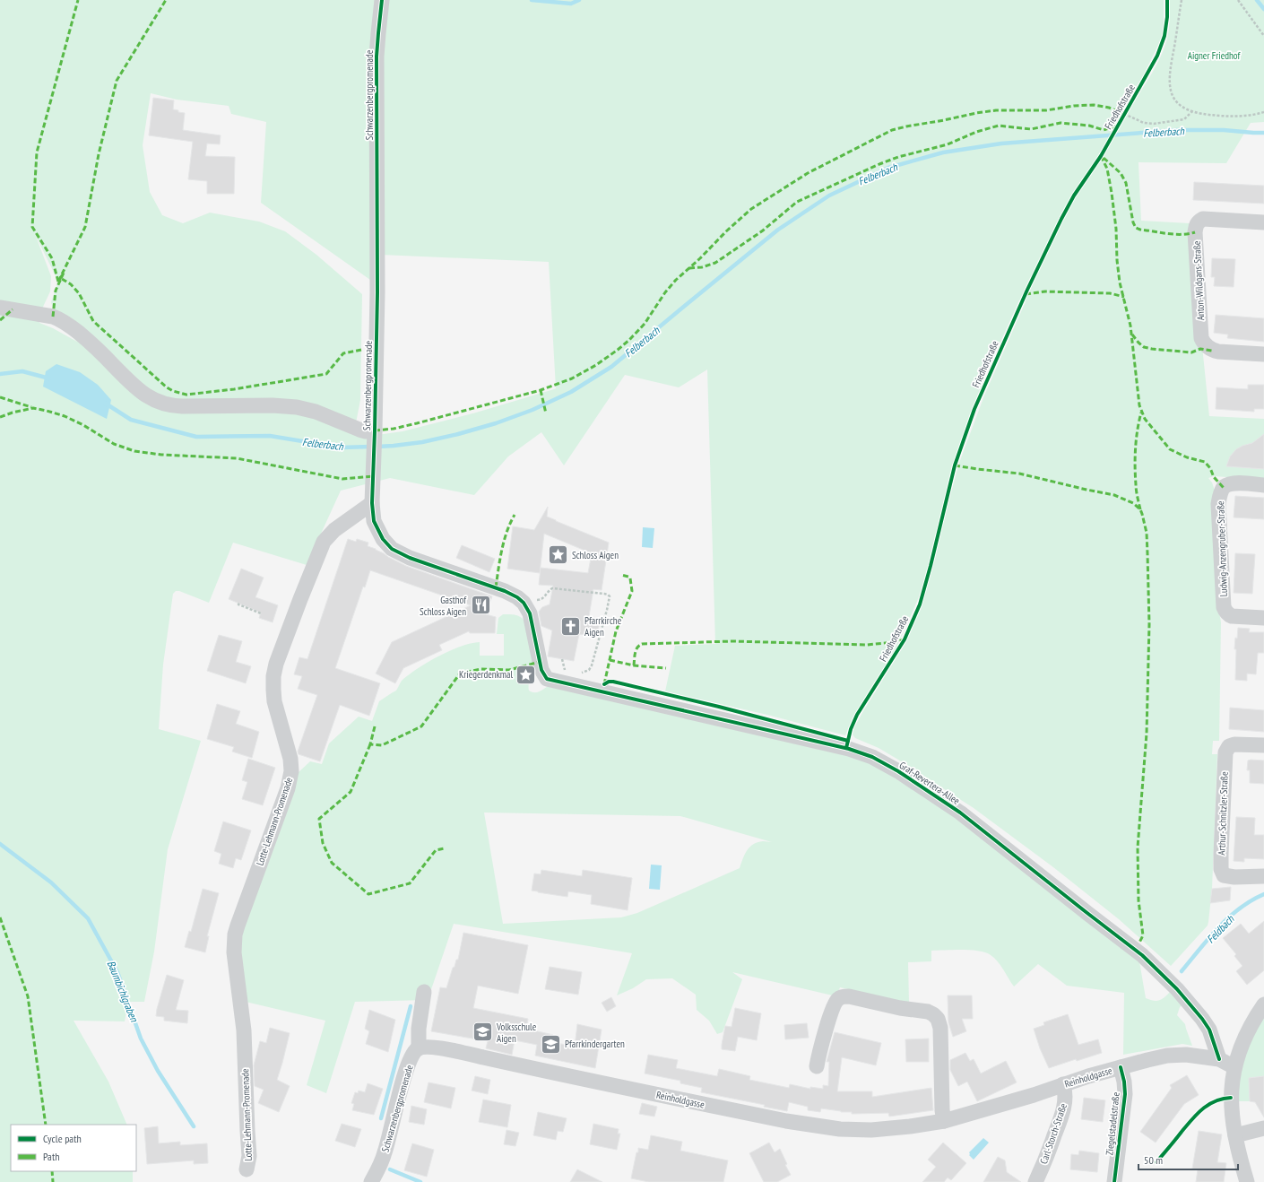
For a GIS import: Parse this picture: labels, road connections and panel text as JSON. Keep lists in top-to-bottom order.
{
  "streets": {
    "street": [
      "Schwarzenbergpromenade",
      "Anton-Wildgans-Straße",
      "Ludwig-Anzengruber-Straße",
      "Graf-Revertera-Allee",
      "Arthur-Schnitzler-Straße",
      "Lotte-Lehmann-Promenade",
      "Reinholdgasse",
      "Ziegelstadelstraße",
      "Carl-Storch-Straße"
    ],
    "cycle path": ["Friedhofstraße"]
  },
  "crossings": [
    ["Schwarzenbergpromenade", "Graf-Revertera-Allee"],
    ["Schwarzenbergpromenade", "Lotte-Lehmann-Promenade"],
    ["Schwarzenbergpromenade", "Reinholdgasse"],
    ["Graf-Revertera-Allee", "Reinholdgasse"],
    ["Reinholdgasse", "Ziegelstadelstraße"],
    ["Reinholdgasse", "Carl-Storch-Straße"]
  ],
  "water": ["Felberbach", "Feldbach", "Baumbichlgraben"],
  "parks": ["Aigner Friedhof"],
  "places": {
    "place": ["Schloss Aigen", "Kriegerdenkmal"],
    "restaurant": ["Gasthof Schloss Aigen"],
    "church": ["Pfarrkirche Aigen"],
    "school or university": ["Volksschule Aigen", "Pfarrkindergarten"]
  },
  "legend": ["Cycle path", "Path"],
  "scale_bar": "50 m"
}
